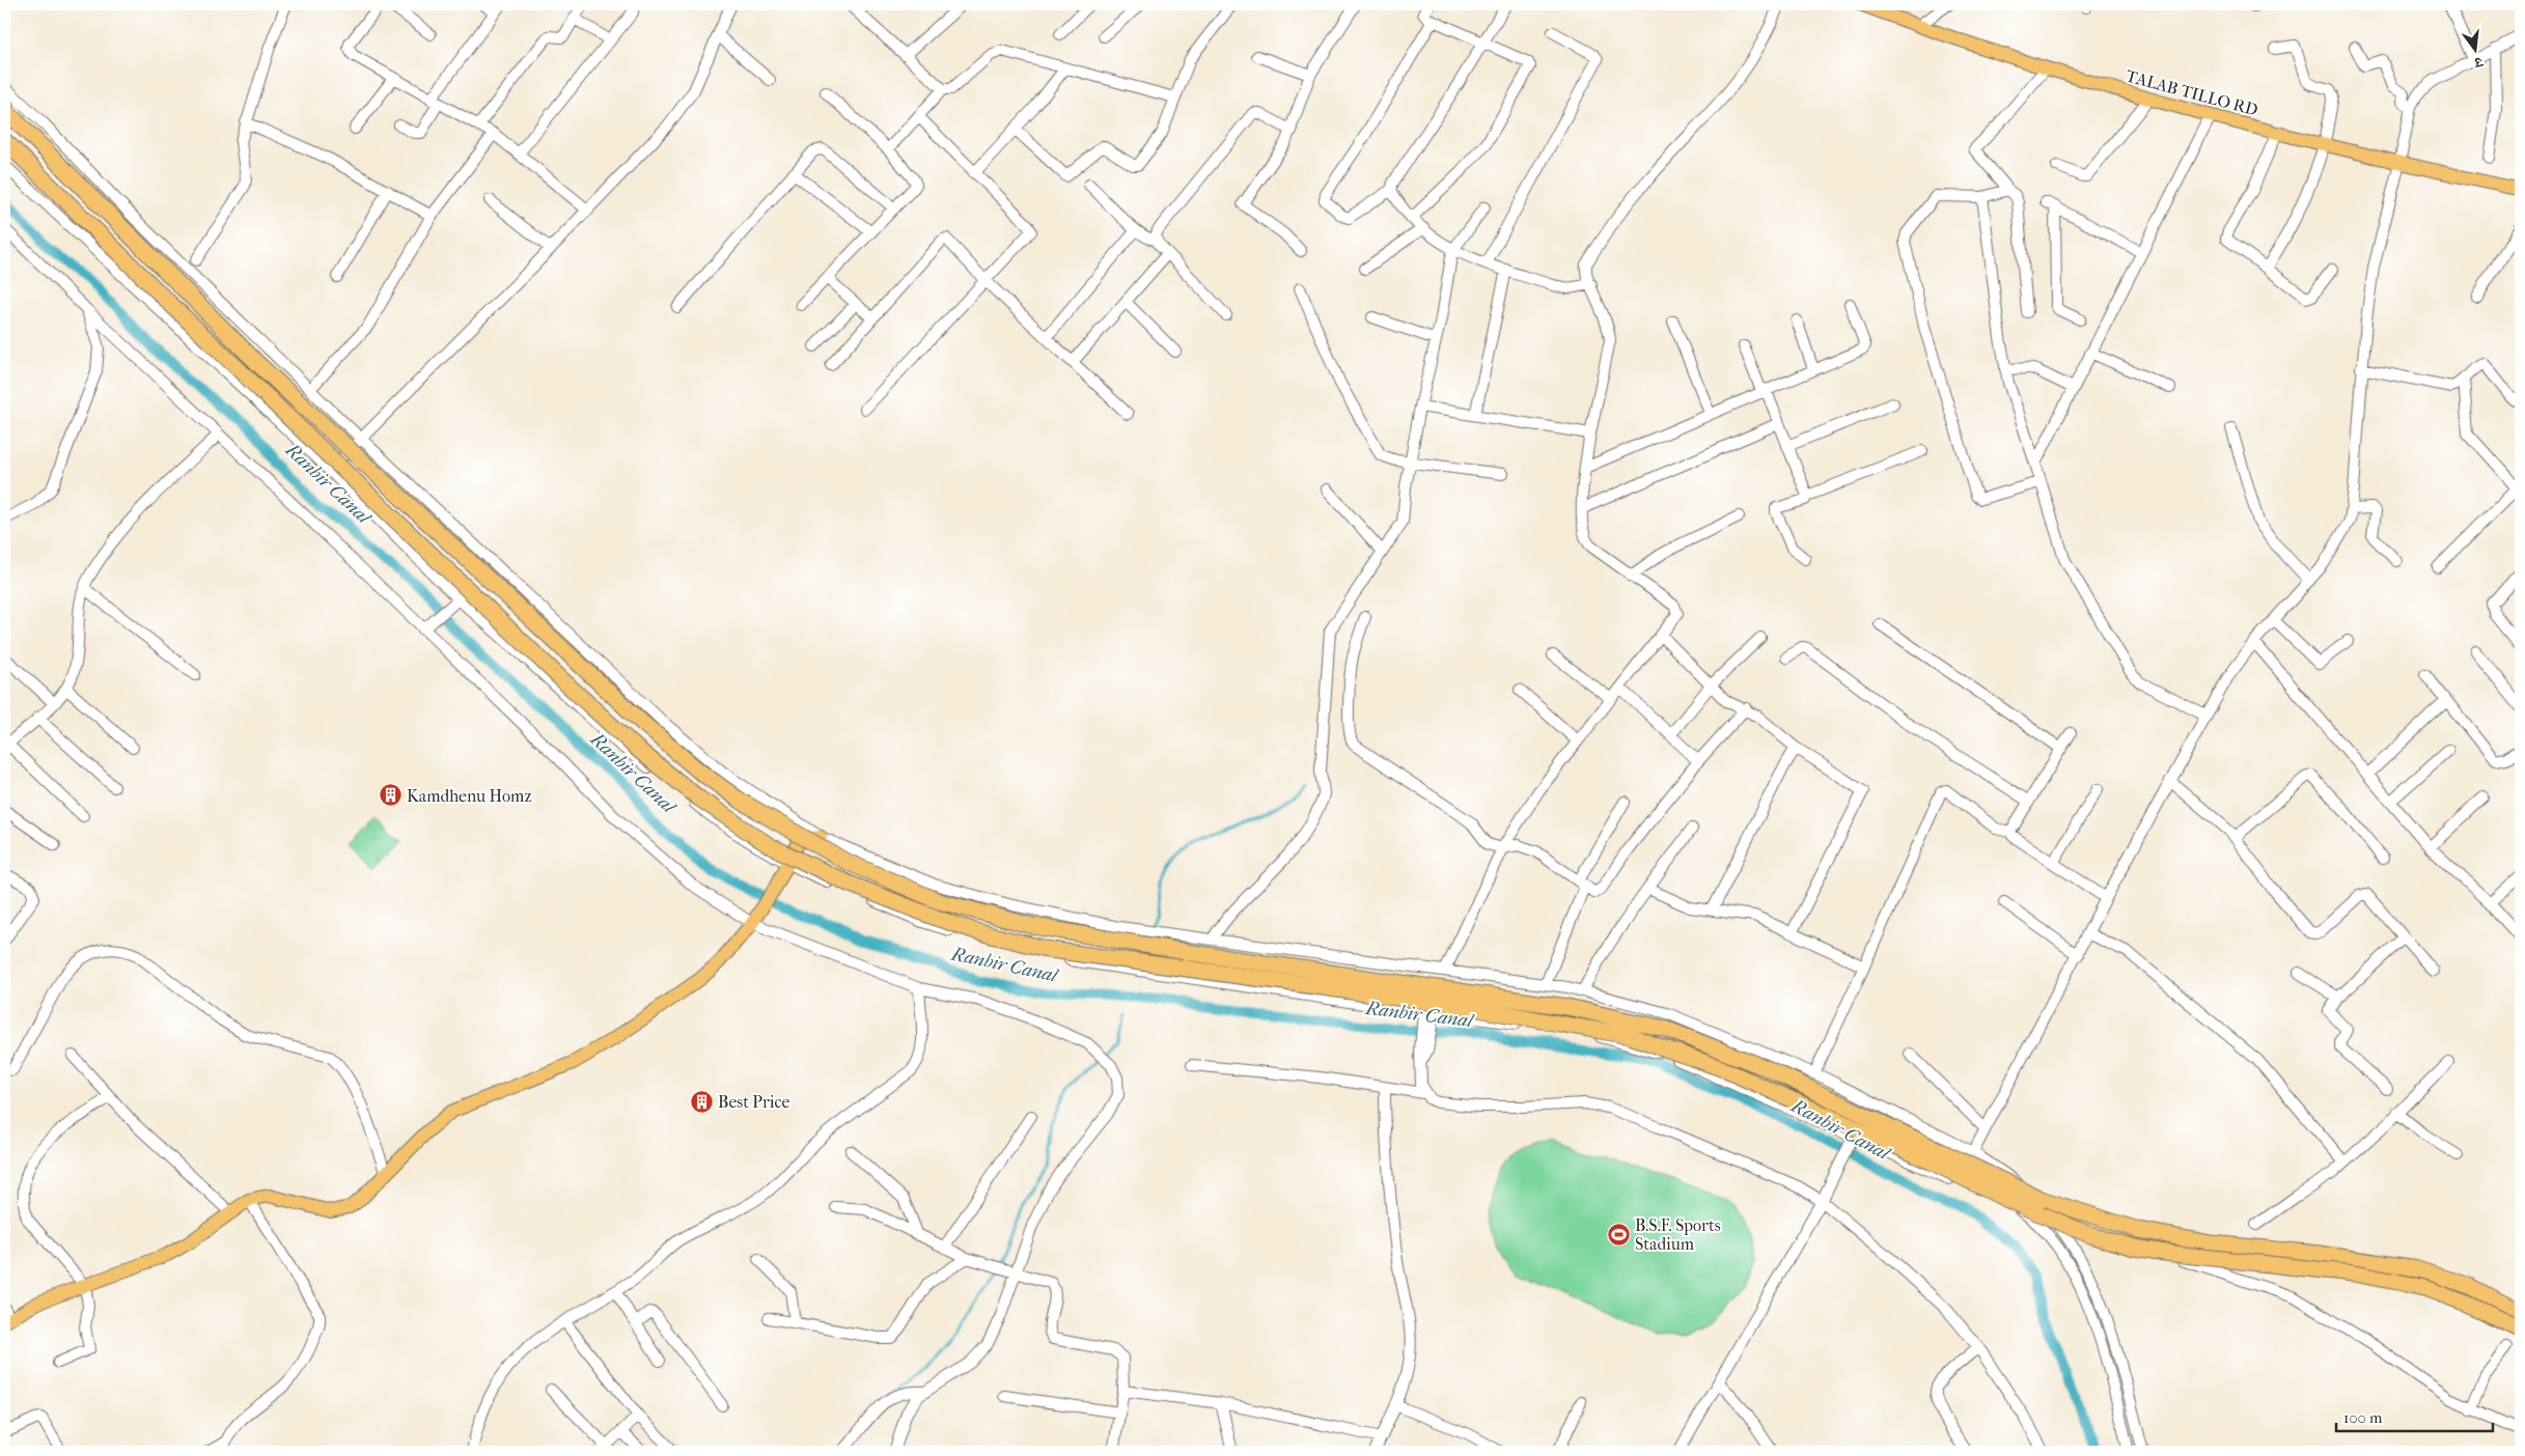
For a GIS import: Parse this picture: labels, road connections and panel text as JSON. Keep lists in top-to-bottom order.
{
  "streets": {
    "main road": ["TALAB TILLO RD"]
  },
  "water": ["Ranbir Canal"],
  "places": {
    "building": ["Kamdhenu Homz", "Best Price"],
    "sports": ["B.S.F. Sports Stadium"]
  },
  "scale_bar": "100 m",
  "north": "bottom"
}
